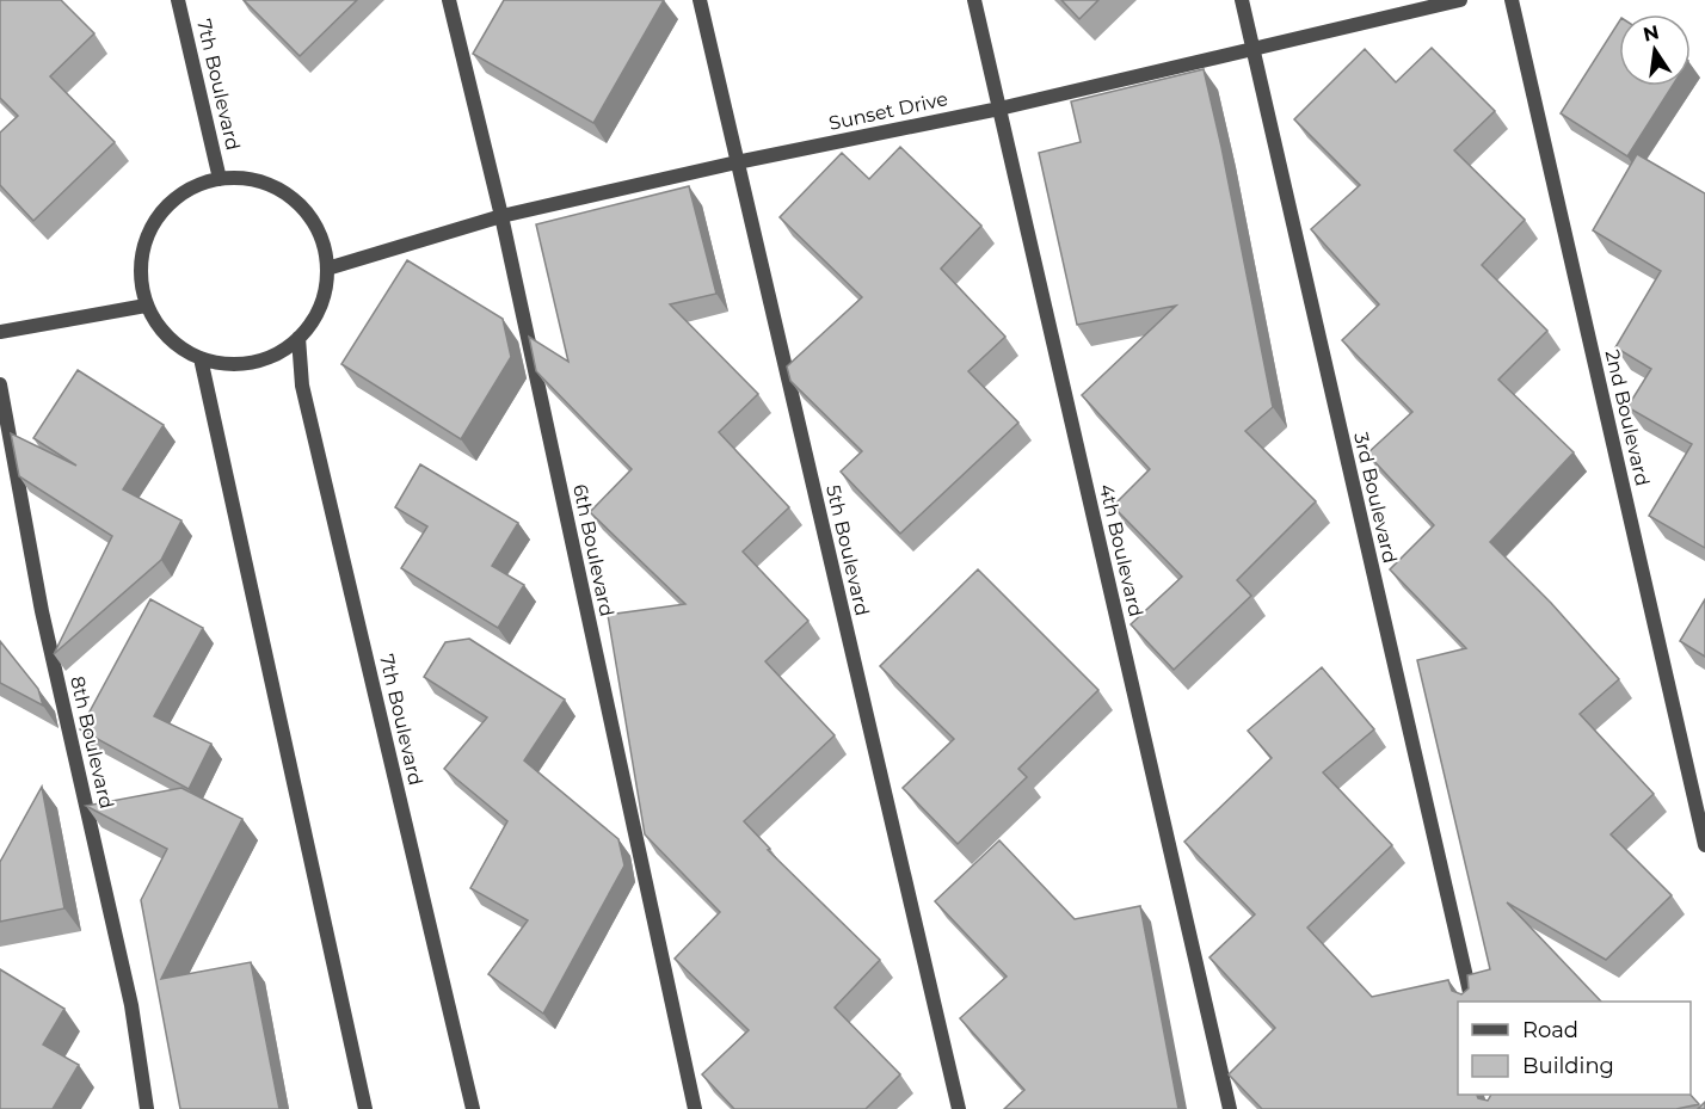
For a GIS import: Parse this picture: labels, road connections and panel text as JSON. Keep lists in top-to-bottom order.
{
  "streets": {
    "street": [
      "7th Boulevard",
      "Sunset Drive",
      "2nd Boulevard",
      "3rd Boulevard",
      "6th Boulevard",
      "5th Boulevard",
      "4th Boulevard",
      "8th Boulevard"
    ]
  },
  "crossings": [
    ["7th Boulevard", "Sunset Drive"],
    ["Sunset Drive", "3rd Boulevard"],
    ["Sunset Drive", "6th Boulevard"],
    ["Sunset Drive", "5th Boulevard"],
    ["Sunset Drive", "4th Boulevard"]
  ],
  "legend": ["Road", "Building"],
  "north": "top"
}
